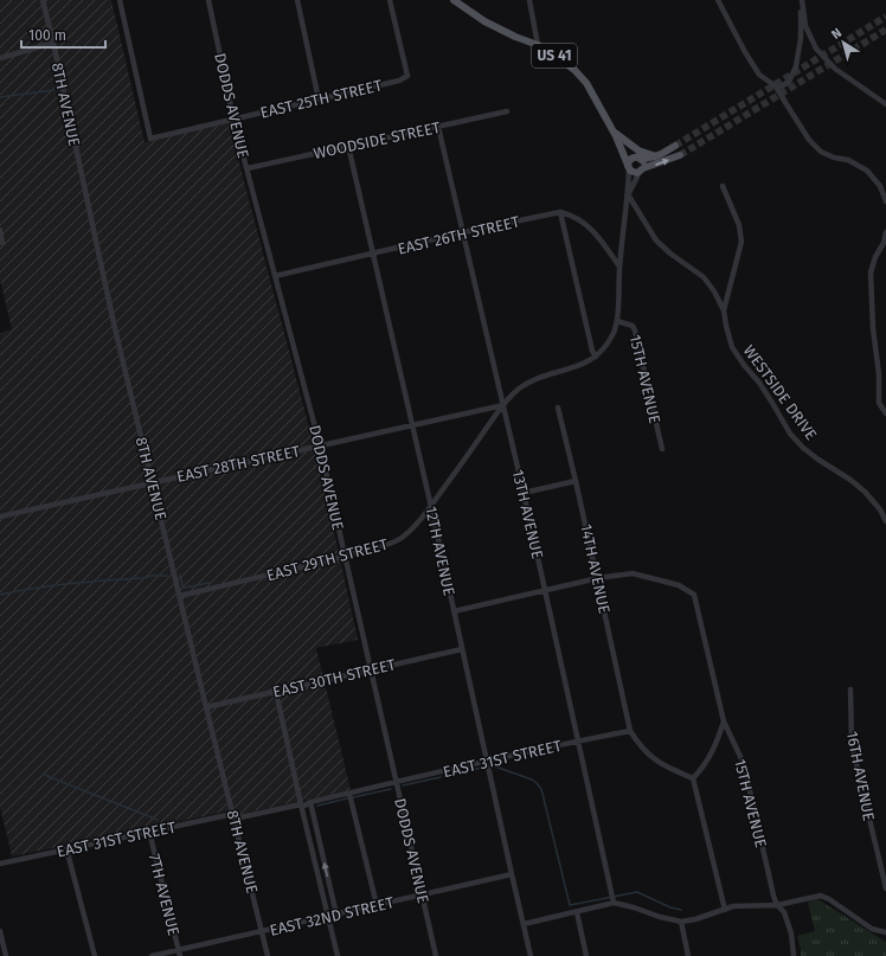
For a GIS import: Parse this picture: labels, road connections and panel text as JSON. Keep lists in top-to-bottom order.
{
  "streets": {
    "main road": ["US 41"],
    "street": [
      "EAST 25TH STREET",
      "8TH AVENUE",
      "DODDS AVENUE",
      "WOODSIDE STREET",
      "EAST 26TH STREET",
      "15TH AVENUE",
      "WESTSIDE DRIVE",
      "EAST 28TH STREET",
      "13TH AVENUE",
      "12TH AVENUE",
      "EAST 29TH STREET",
      "14TH AVENUE",
      "EAST 30TH STREET",
      "EAST 31ST STREET",
      "16TH AVENUE",
      "7TH AVENUE",
      "EAST 32ND STREET"
    ]
  },
  "crossings": [
    ["US 41", "EAST 29TH STREET"],
    ["EAST 25TH STREET", "DODDS AVENUE"],
    ["8TH AVENUE", "EAST 28TH STREET"],
    ["8TH AVENUE", "EAST 29TH STREET"],
    ["8TH AVENUE", "EAST 30TH STREET"],
    ["8TH AVENUE", "EAST 31ST STREET"],
    ["8TH AVENUE", "EAST 32ND STREET"],
    ["DODDS AVENUE", "WOODSIDE STREET"],
    ["DODDS AVENUE", "EAST 26TH STREET"],
    ["DODDS AVENUE", "EAST 28TH STREET"],
    ["DODDS AVENUE", "EAST 29TH STREET"],
    ["DODDS AVENUE", "EAST 30TH STREET"],
    ["DODDS AVENUE", "EAST 31ST STREET"],
    ["DODDS AVENUE", "EAST 32ND STREET"],
    ["WOODSIDE STREET", "13TH AVENUE"],
    ["WOODSIDE STREET", "12TH AVENUE"],
    ["EAST 26TH STREET", "13TH AVENUE"],
    ["EAST 26TH STREET", "12TH AVENUE"],
    ["15TH AVENUE", "EAST 29TH STREET"],
    ["15TH AVENUE", "14TH AVENUE"],
    ["WESTSIDE DRIVE", "EAST 29TH STREET"],
    ["EAST 28TH STREET", "13TH AVENUE"],
    ["EAST 28TH STREET", "12TH AVENUE"],
    ["EAST 28TH STREET", "EAST 29TH STREET"],
    ["13TH AVENUE", "EAST 29TH STREET"],
    ["13TH AVENUE", "EAST 31ST STREET"],
    ["12TH AVENUE", "EAST 29TH STREET"],
    ["12TH AVENUE", "EAST 30TH STREET"],
    ["12TH AVENUE", "EAST 31ST STREET"],
    ["12TH AVENUE", "EAST 32ND STREET"],
    ["14TH AVENUE", "EAST 31ST STREET"],
    ["EAST 31ST STREET", "7TH AVENUE"],
    ["7TH AVENUE", "EAST 32ND STREET"]
  ],
  "scale_bar": "100 m",
  "north": "top left"
}
